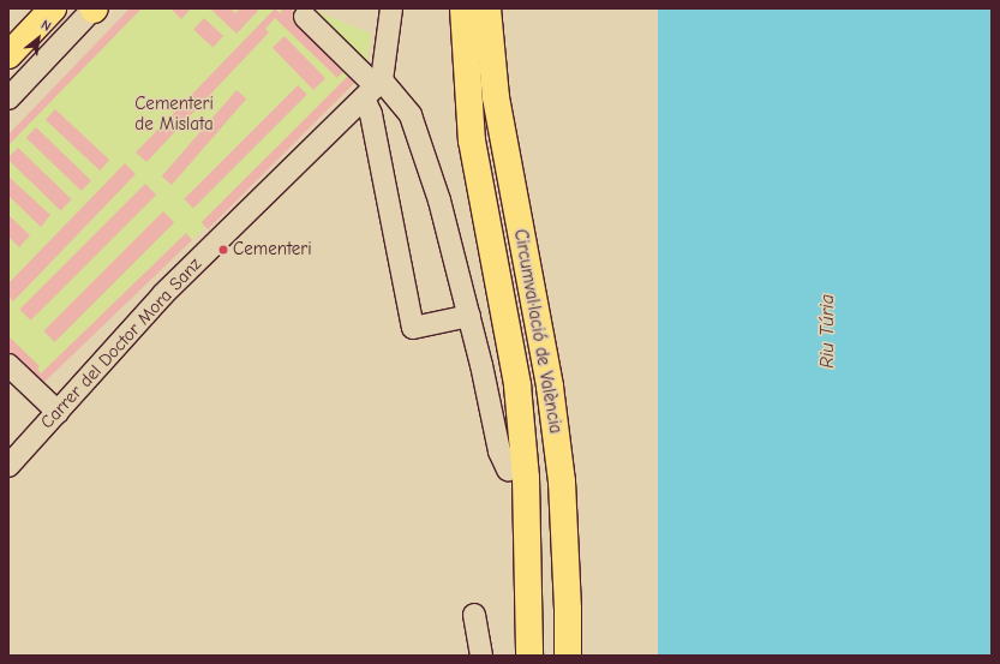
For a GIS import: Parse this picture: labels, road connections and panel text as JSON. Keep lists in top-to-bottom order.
{
  "streets": {
    "highway": ["Circumval·lació de València"],
    "street": ["Carrer del Doctor Mora Sanz"]
  },
  "water": ["Riu Túria"],
  "parks": ["Cementeri de Mislata"],
  "places": ["Cementeri"],
  "north": "top right"
}
